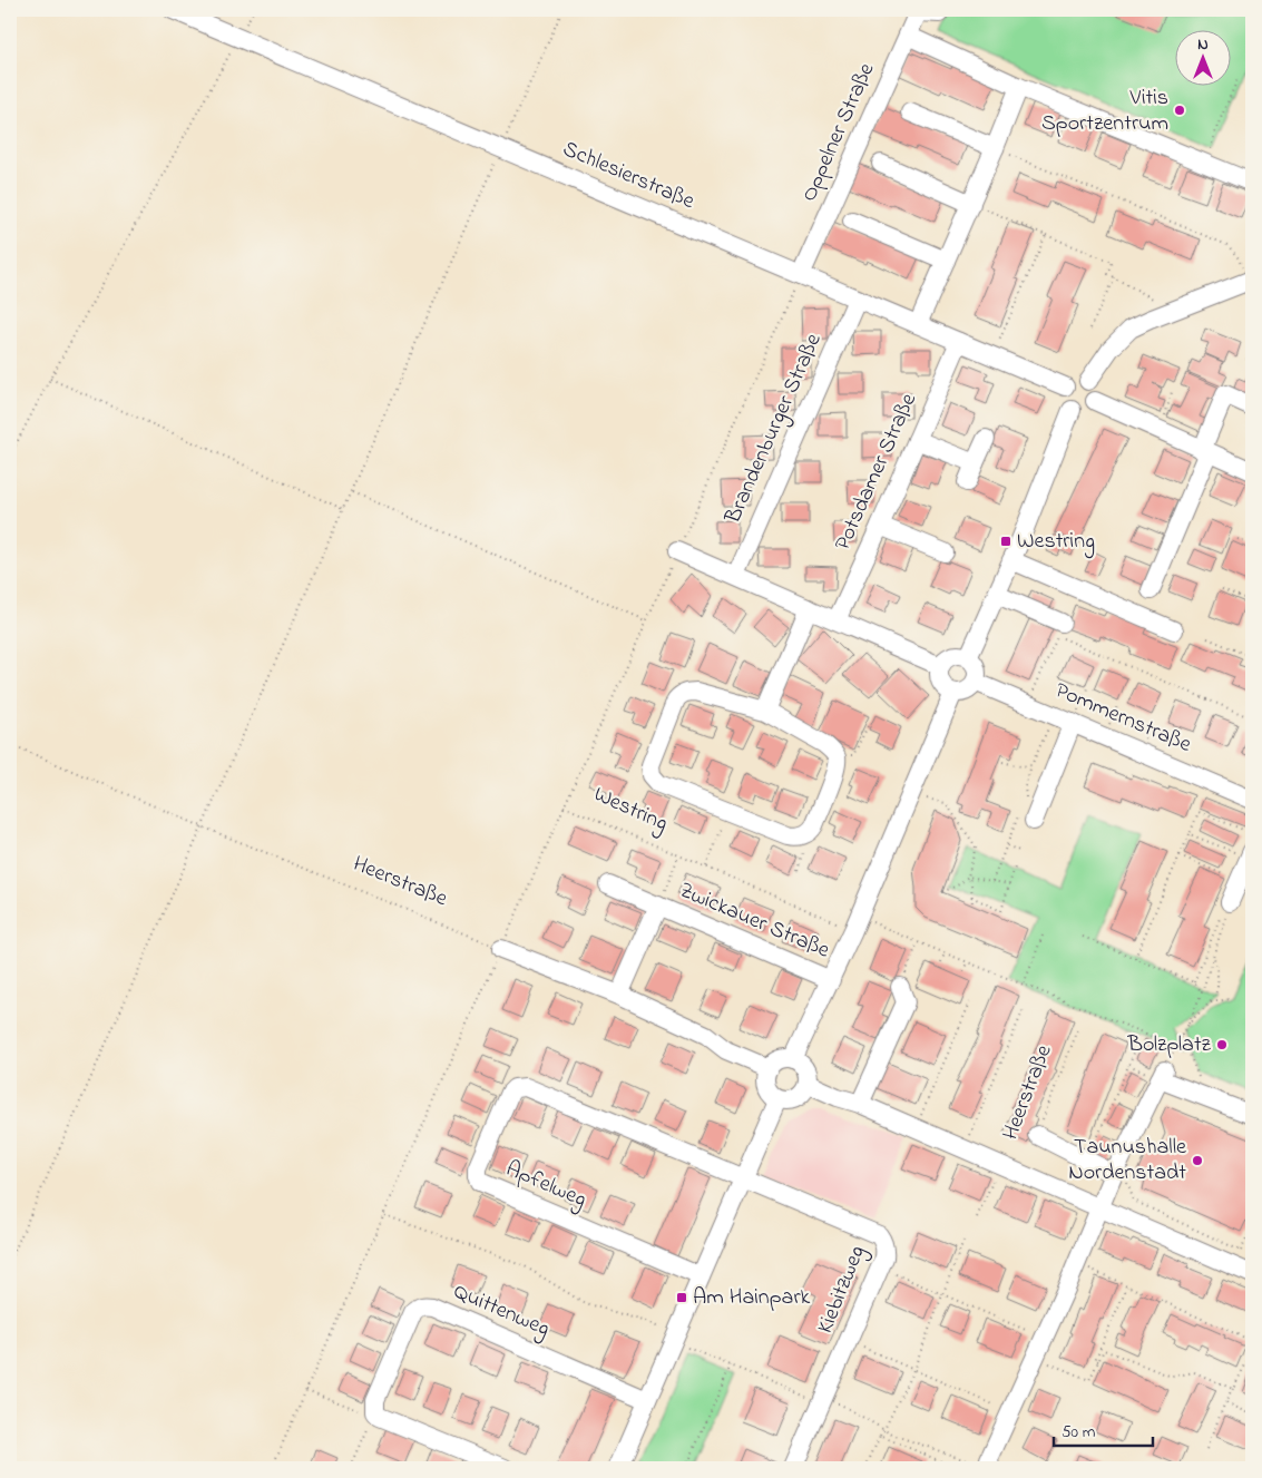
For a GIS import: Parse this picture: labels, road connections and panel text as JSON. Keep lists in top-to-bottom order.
{
  "streets": {
    "street": [
      "Oppelner Straße",
      "Schlesierstraße",
      "Brandenburger Straße",
      "Potsdamer Straße",
      "Pommernstraße",
      "Heerstraße",
      "Zwickauer Straße",
      "Apfelweg",
      "Kiebitzweg",
      "Quittenweg"
    ],
    "path": ["Westring"]
  },
  "crossings": [
    ["Oppelner Straße", "Schlesierstraße"],
    ["Schlesierstraße", "Brandenburger Straße"],
    ["Schlesierstraße", "Potsdamer Straße"],
    ["Westring", "Zwickauer Straße"],
    ["Apfelweg", "Kiebitzweg"]
  ],
  "places": {
    "other": ["Vitis Sportzentrum", "Bolzplatz", "Taunushalle Nordenstadt"],
    "transit": ["Westring", "Am Hainpark"]
  },
  "scale_bar": "50 m",
  "north": "top"
}
